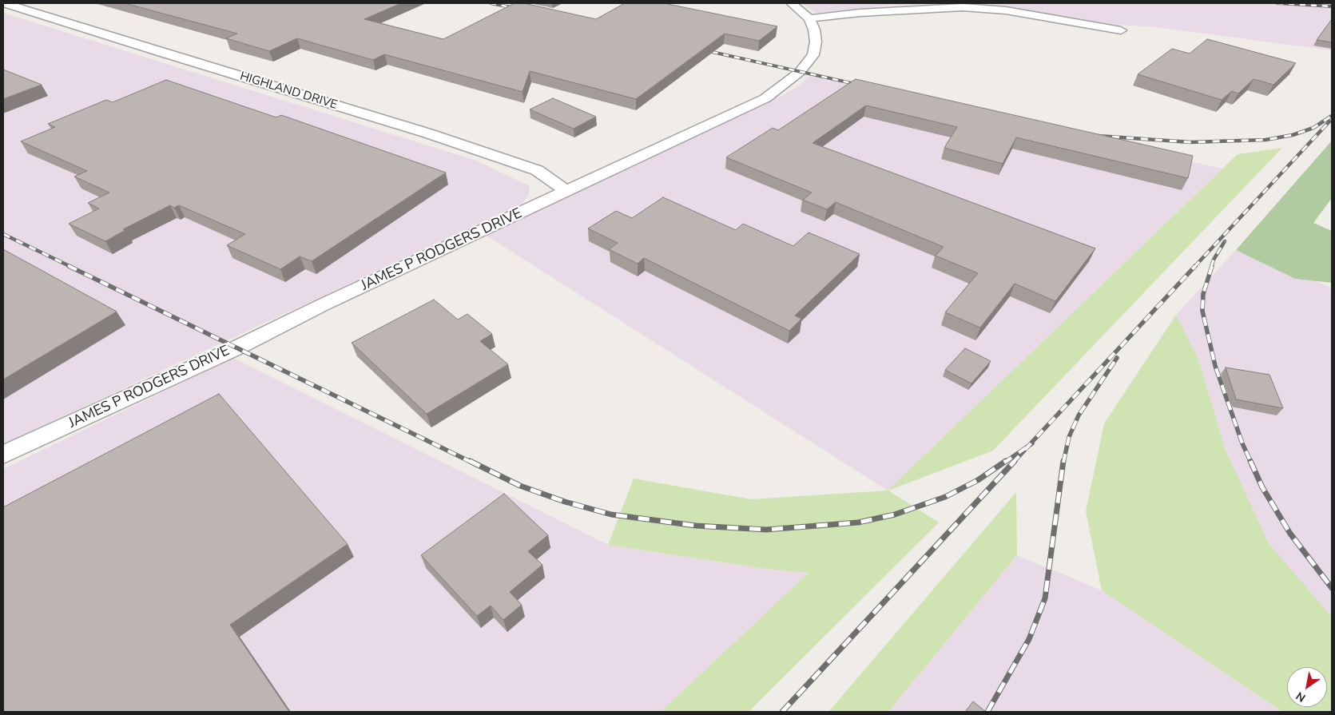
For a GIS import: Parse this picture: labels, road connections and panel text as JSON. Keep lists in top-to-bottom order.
{
  "streets": {
    "street": ["HIGHLAND DRIVE", "JAMES P RODGERS DRIVE"]
  },
  "crossings": [
    ["HIGHLAND DRIVE", "JAMES P RODGERS DRIVE"]
  ],
  "north": "bottom left"
}
